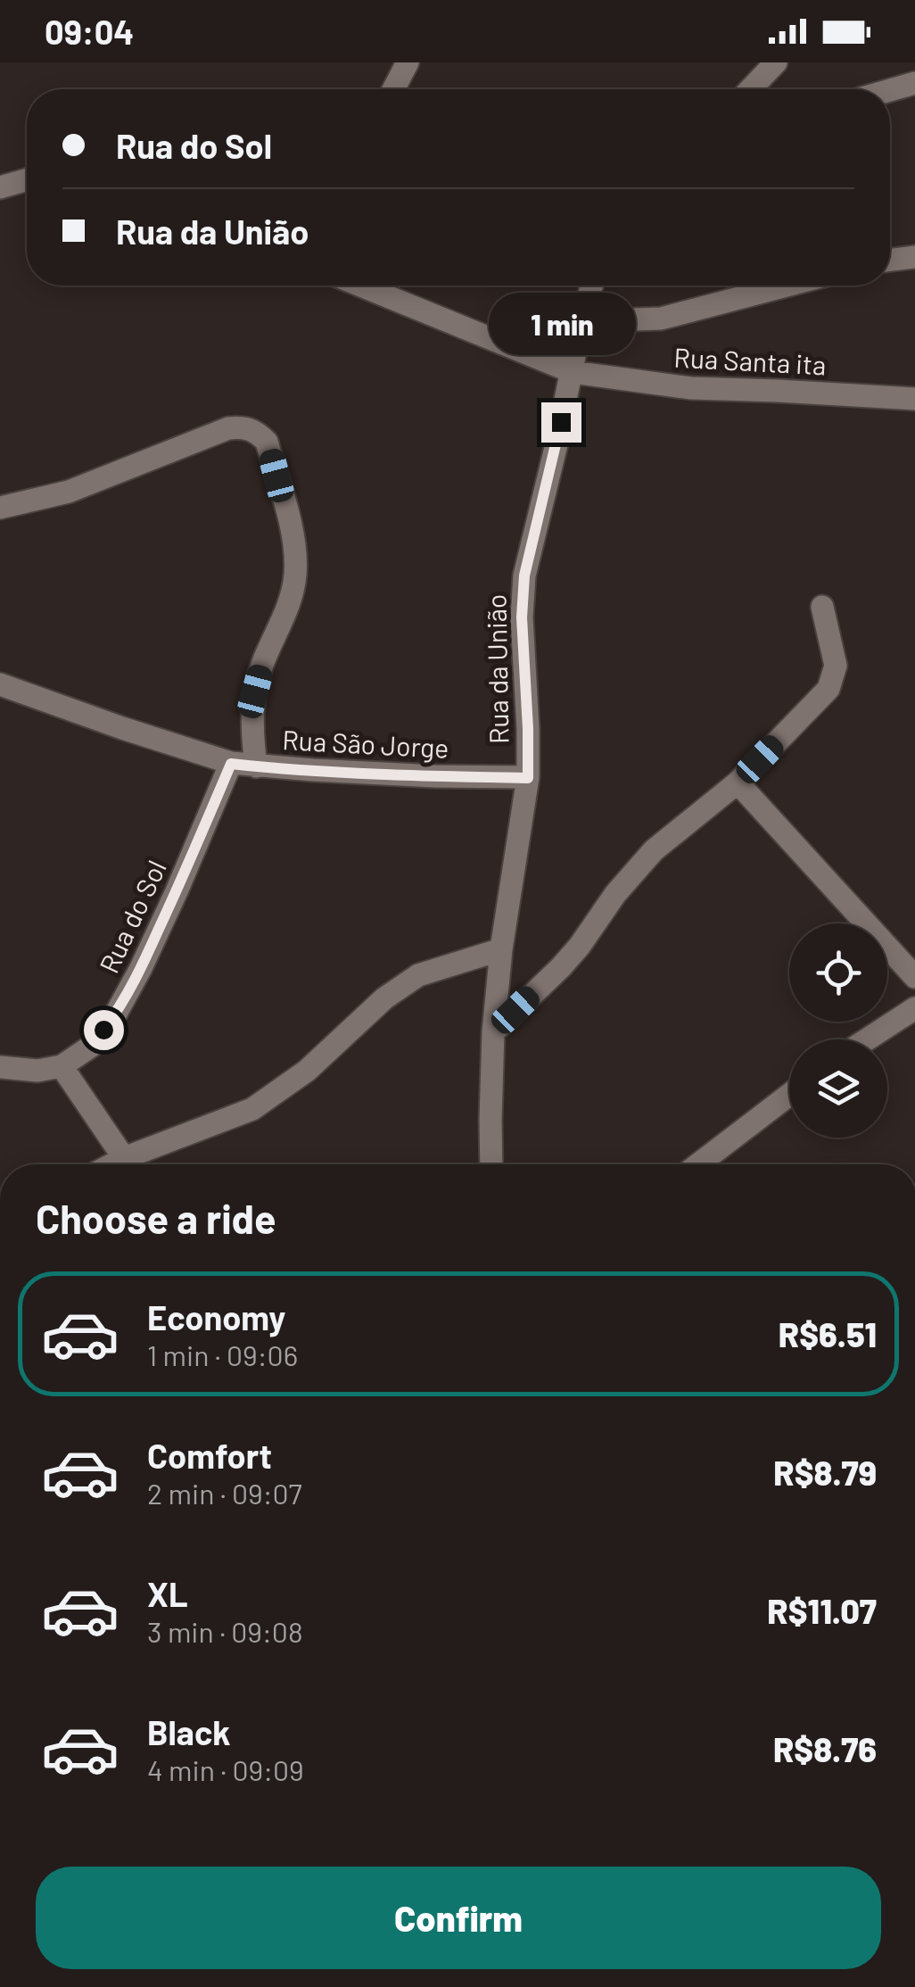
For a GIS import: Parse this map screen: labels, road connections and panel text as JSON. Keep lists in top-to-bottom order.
{
  "streets": {
    "street": [
      "Rua Santa ita",
      "Rua da União",
      "Rua São Jorge",
      "Rua do Sol"
    ]
  },
  "crossings": [
    ["Rua Santa ita", "Rua da União"],
    ["Rua da União", "Rua São Jorge"],
    ["Rua São Jorge", "Rua do Sol"]
  ],
  "page": {
    "status": "09:04",
    "banner": ["Rua do Sol", "Rua da União"],
    "bubble": "1 min",
    "heading": "Choose a ride",
    "list": [
      {
        "name": "Economy",
        "note": "1 min · 09:06",
        "value": "R$6.51"
      },
      {
        "name": "Comfort",
        "note": "2 min · 09:07",
        "value": "R$8.79"
      },
      {
        "name": "XL",
        "note": "3 min · 09:08",
        "value": "R$11.07"
      },
      {
        "name": "Black",
        "note": "4 min · 09:09",
        "value": "R$8.76"
      }
    ],
    "buttons": "Confirm"
  }
}
